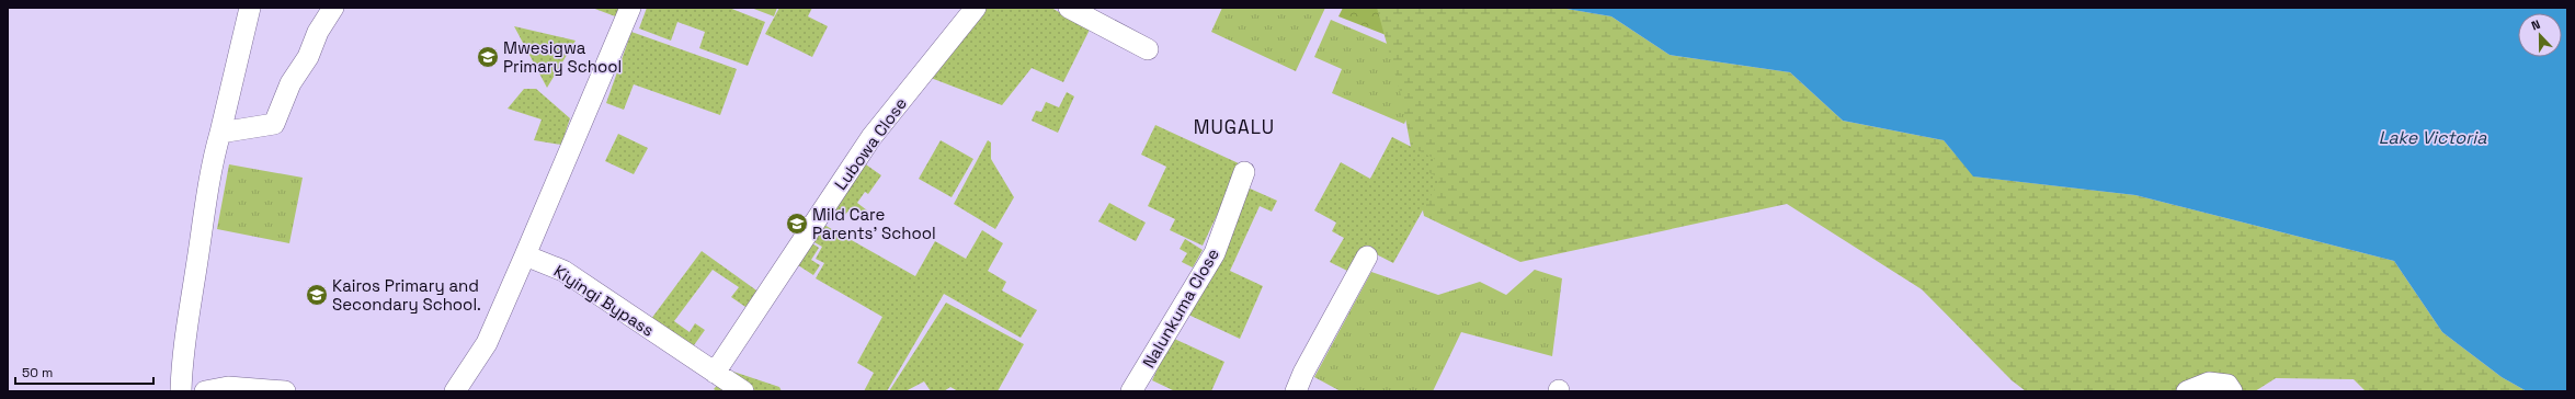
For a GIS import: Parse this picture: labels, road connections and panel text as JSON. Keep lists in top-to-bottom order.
{
  "streets": {
    "street": ["Lubowa Close", "Kiyingi Bypass", "Nalunkuma Close"]
  },
  "crossings": [
    ["Lubowa Close", "Kiyingi Bypass"]
  ],
  "districts": ["MUGALU"],
  "water": ["Lake Victoria"],
  "places": {
    "school or university": ["Mwesigwa Primary School", "Mild Care Parents' School", "Kairos Primary and Secondary School."]
  },
  "scale_bar": "50 m",
  "north": "top"
}
